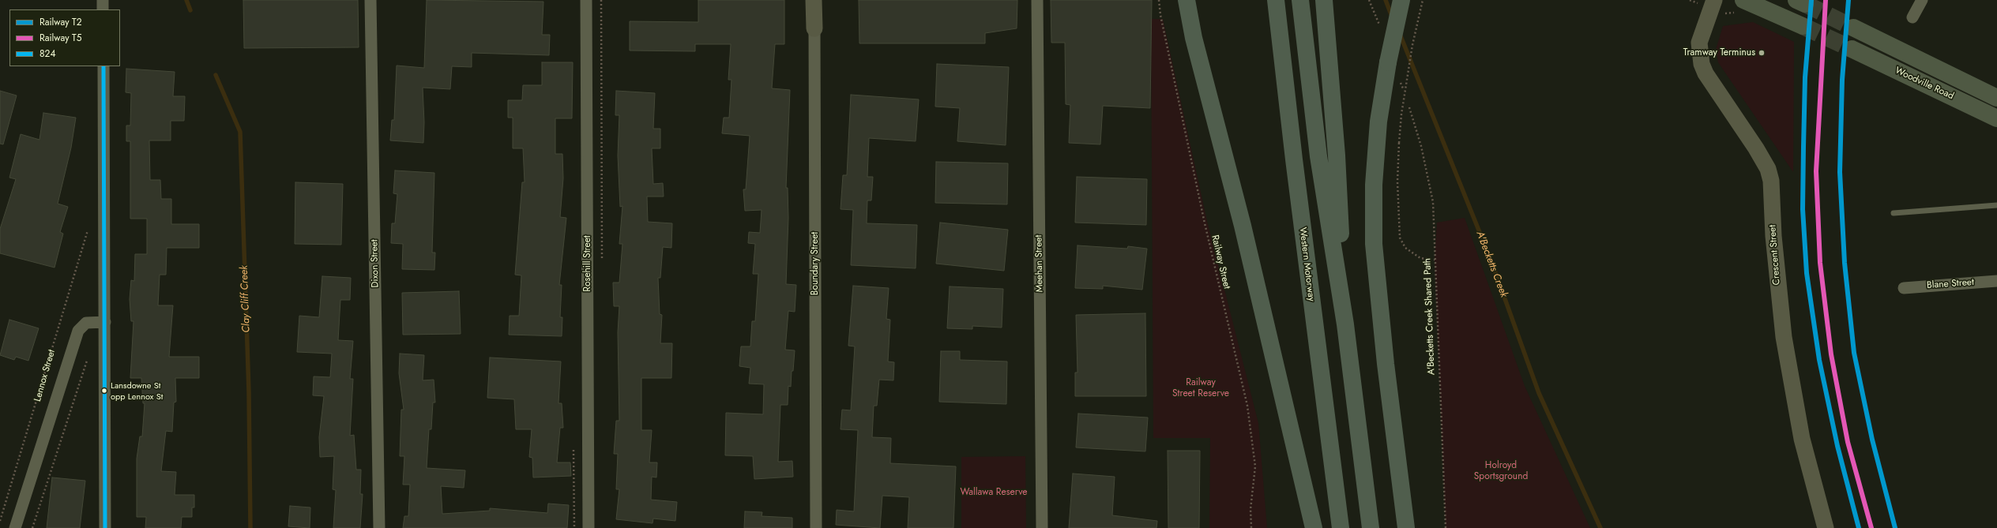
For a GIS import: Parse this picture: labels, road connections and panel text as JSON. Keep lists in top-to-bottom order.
{
  "streets": {
    "highway": ["Western Motorway"],
    "main road": ["Woodville Road"],
    "street": [
      "Crescent Street",
      "Dixon Street",
      "Rosehill Street",
      "Boundary Street",
      "Meehan Street",
      "Blane Street",
      "Lennox Street"
    ],
    "path": ["Railway Street", "A'Becketts Creek Shared Path"]
  },
  "water": ["A'Becketts Creek", "Clay Cliff Creek"],
  "parks": ["Railway Street Reserve", "Holroyd Sportsground", "Wallawa Reserve"],
  "places": ["Tramway Terminus", "Lansdowne St opp Lennox St"],
  "lines": ["rail line T2", "rail line T5", "transit line 824"],
  "legend": ["Railway T2", "Railway T5", "824"]
}
